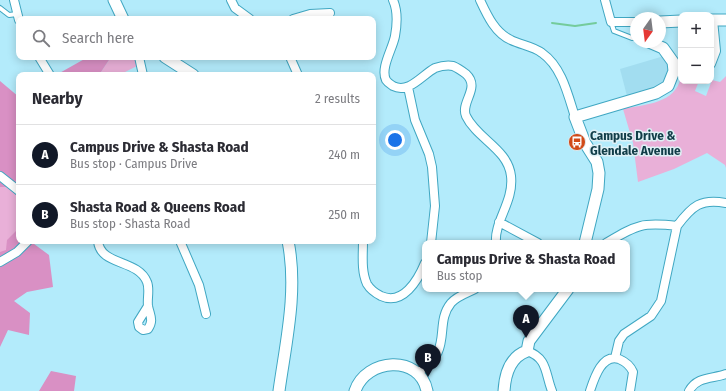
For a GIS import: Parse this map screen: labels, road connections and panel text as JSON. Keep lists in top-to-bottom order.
{
  "places": {
    "bus stop": ["Campus Drive & Glendale Avenue"]
  },
  "north": "bottom",
  "page": {
    "map_buttons": ["+", "−"],
    "search": "Search here",
    "heading": ["Nearby", "2 results"],
    "list": [
      {
        "mark": "A",
        "name": "Campus Drive & Shasta Road",
        "note": "Bus stop · Campus Drive",
        "value": "240 m"
      },
      {
        "mark": "B",
        "name": "Shasta Road & Queens Road",
        "note": "Bus stop · Shasta Road",
        "value": "250 m"
      }
    ],
    "popup": ["Campus Drive & Shasta Road", "Bus stop"],
    "pins": ["A", "B"]
  }
}
